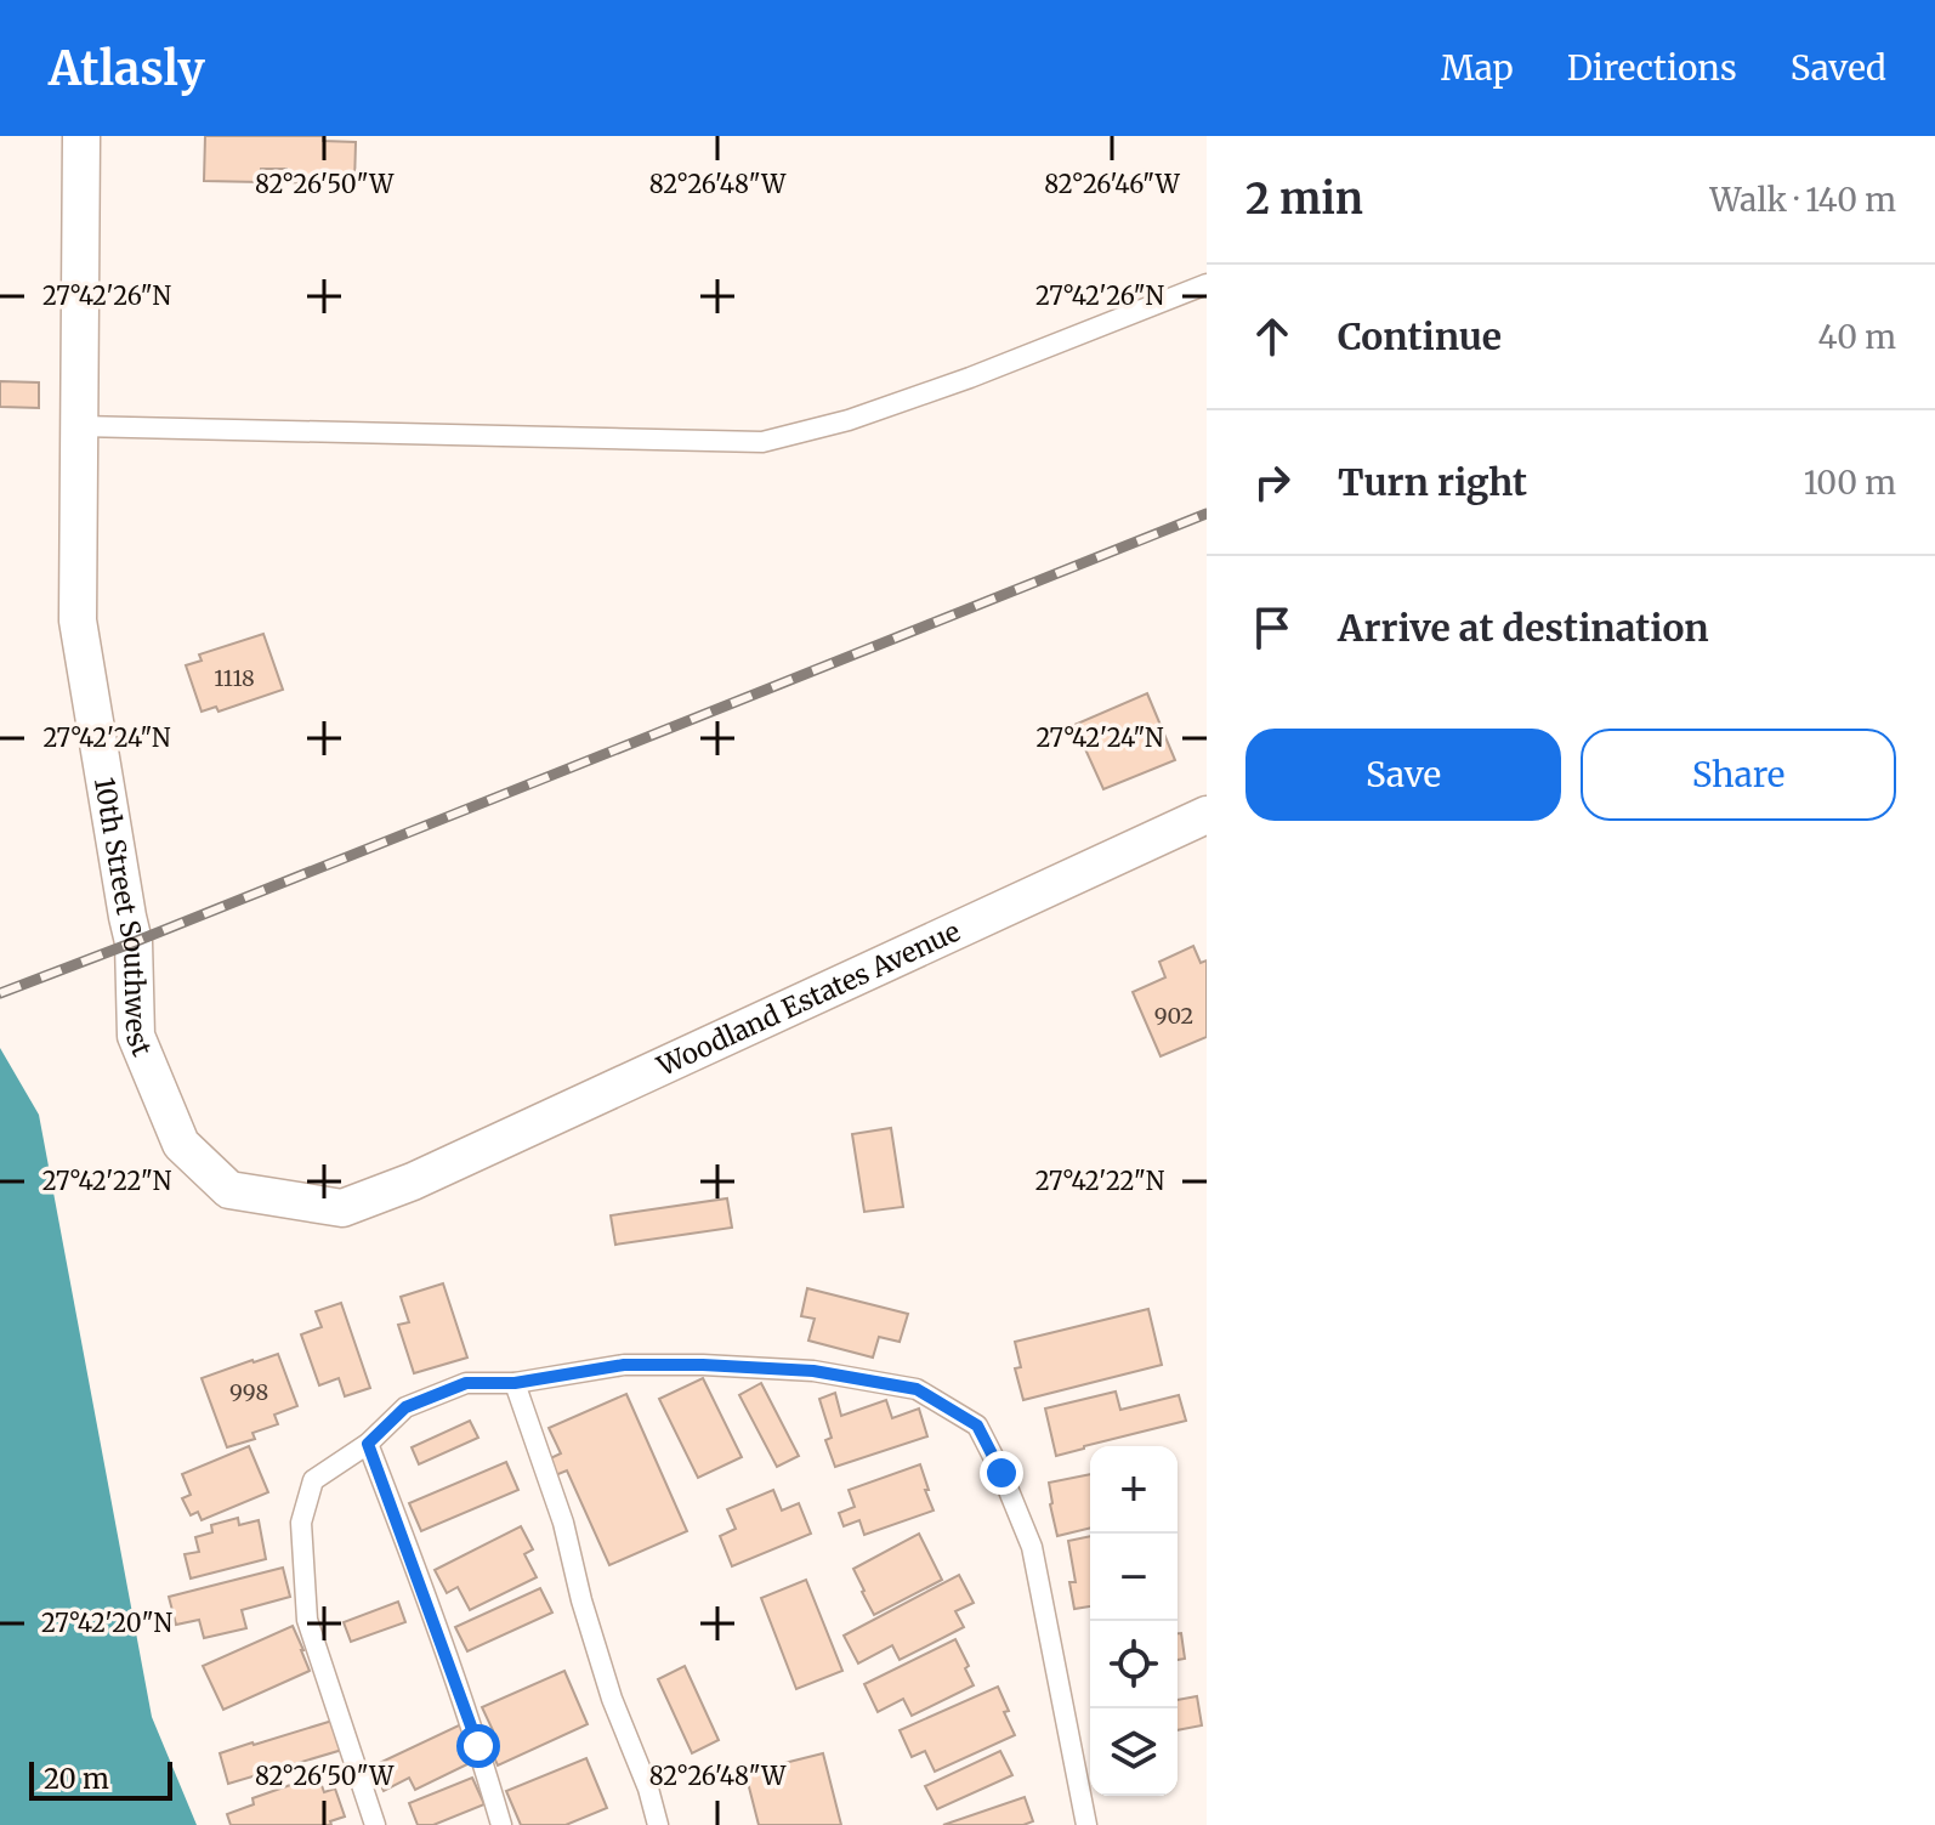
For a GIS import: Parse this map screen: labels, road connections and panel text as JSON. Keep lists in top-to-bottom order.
{
  "streets": {
    "street": ["10th Street Southwest", "Woodland Estates Avenue"]
  },
  "crossings": [
    ["10th Street Southwest", "Woodland Estates Avenue"]
  ],
  "house_numbers": ["1118", "902", "998"],
  "scale_bar": "20 m",
  "page": {
    "header": "Atlasly",
    "nav": ["Map", "Directions", "Saved"],
    "heading": ["2 min", "Walk · 140 m"],
    "list": [
      ["Continue", "40 m"],
      ["Turn right", "100 m"],
      "Arrive at destination"
    ],
    "buttons": ["Save", "Share"],
    "map_buttons": ["+", "−"],
    "scale": "20 m"
  },
  "coordinates": [
    "82°26'50\"W",
    "82°26'48\"W",
    "82°26'46\"W",
    "27°42'26\"N",
    "27°42'24\"N",
    "27°42'22\"N",
    "27°42'20\"N"
  ]
}
